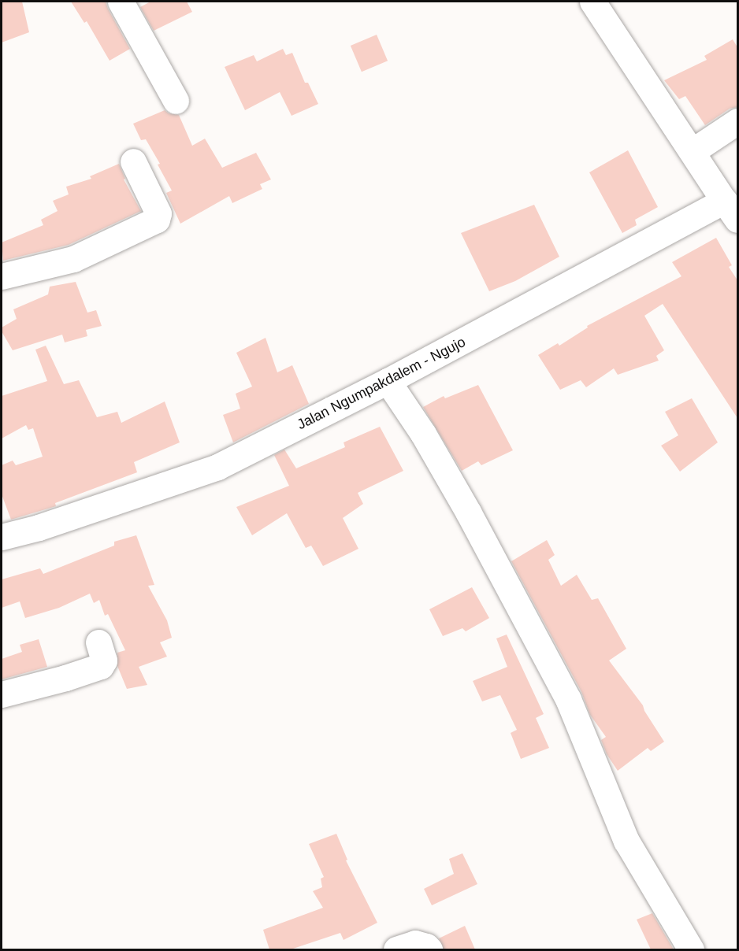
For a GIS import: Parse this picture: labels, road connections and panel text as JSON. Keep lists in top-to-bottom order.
{
  "streets": {
    "street": ["Jalan Ngumpakdalem - Ngujo"]
  }
}
